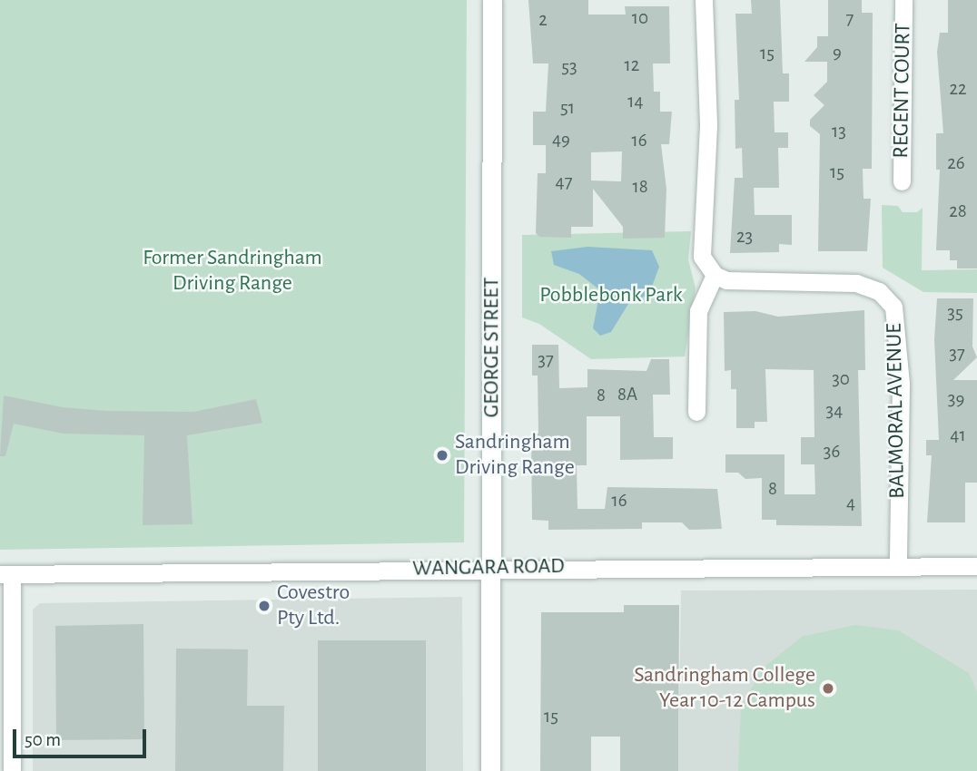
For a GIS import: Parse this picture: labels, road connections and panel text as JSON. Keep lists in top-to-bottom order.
{
  "streets": {
    "street": [
      "REGENT COURT",
      "GEORGE STREET",
      "BALMORAL AVENUE",
      "WANGARA ROAD"
    ]
  },
  "crossings": [
    ["GEORGE STREET", "WANGARA ROAD"],
    ["BALMORAL AVENUE", "WANGARA ROAD"]
  ],
  "parks": ["Former Sandringham Driving Range", "Pobblebonk Park"],
  "places": ["Sandringham Driving Range", "Covestro Pty Ltd.", "Sandringham College Year 10-12 Campus"],
  "house_numbers": [
    "10",
    "7",
    "2",
    "9",
    "15",
    "12",
    "53",
    "22",
    "14",
    "51",
    "13",
    "49",
    "16",
    "26",
    "15",
    "47",
    "18",
    "28",
    "23",
    "35",
    "37",
    "37",
    "30",
    "8A",
    "8",
    "39",
    "34",
    "41",
    "36",
    "8",
    "16",
    "4",
    "15"
  ],
  "scale_bar": "50 m"
}
